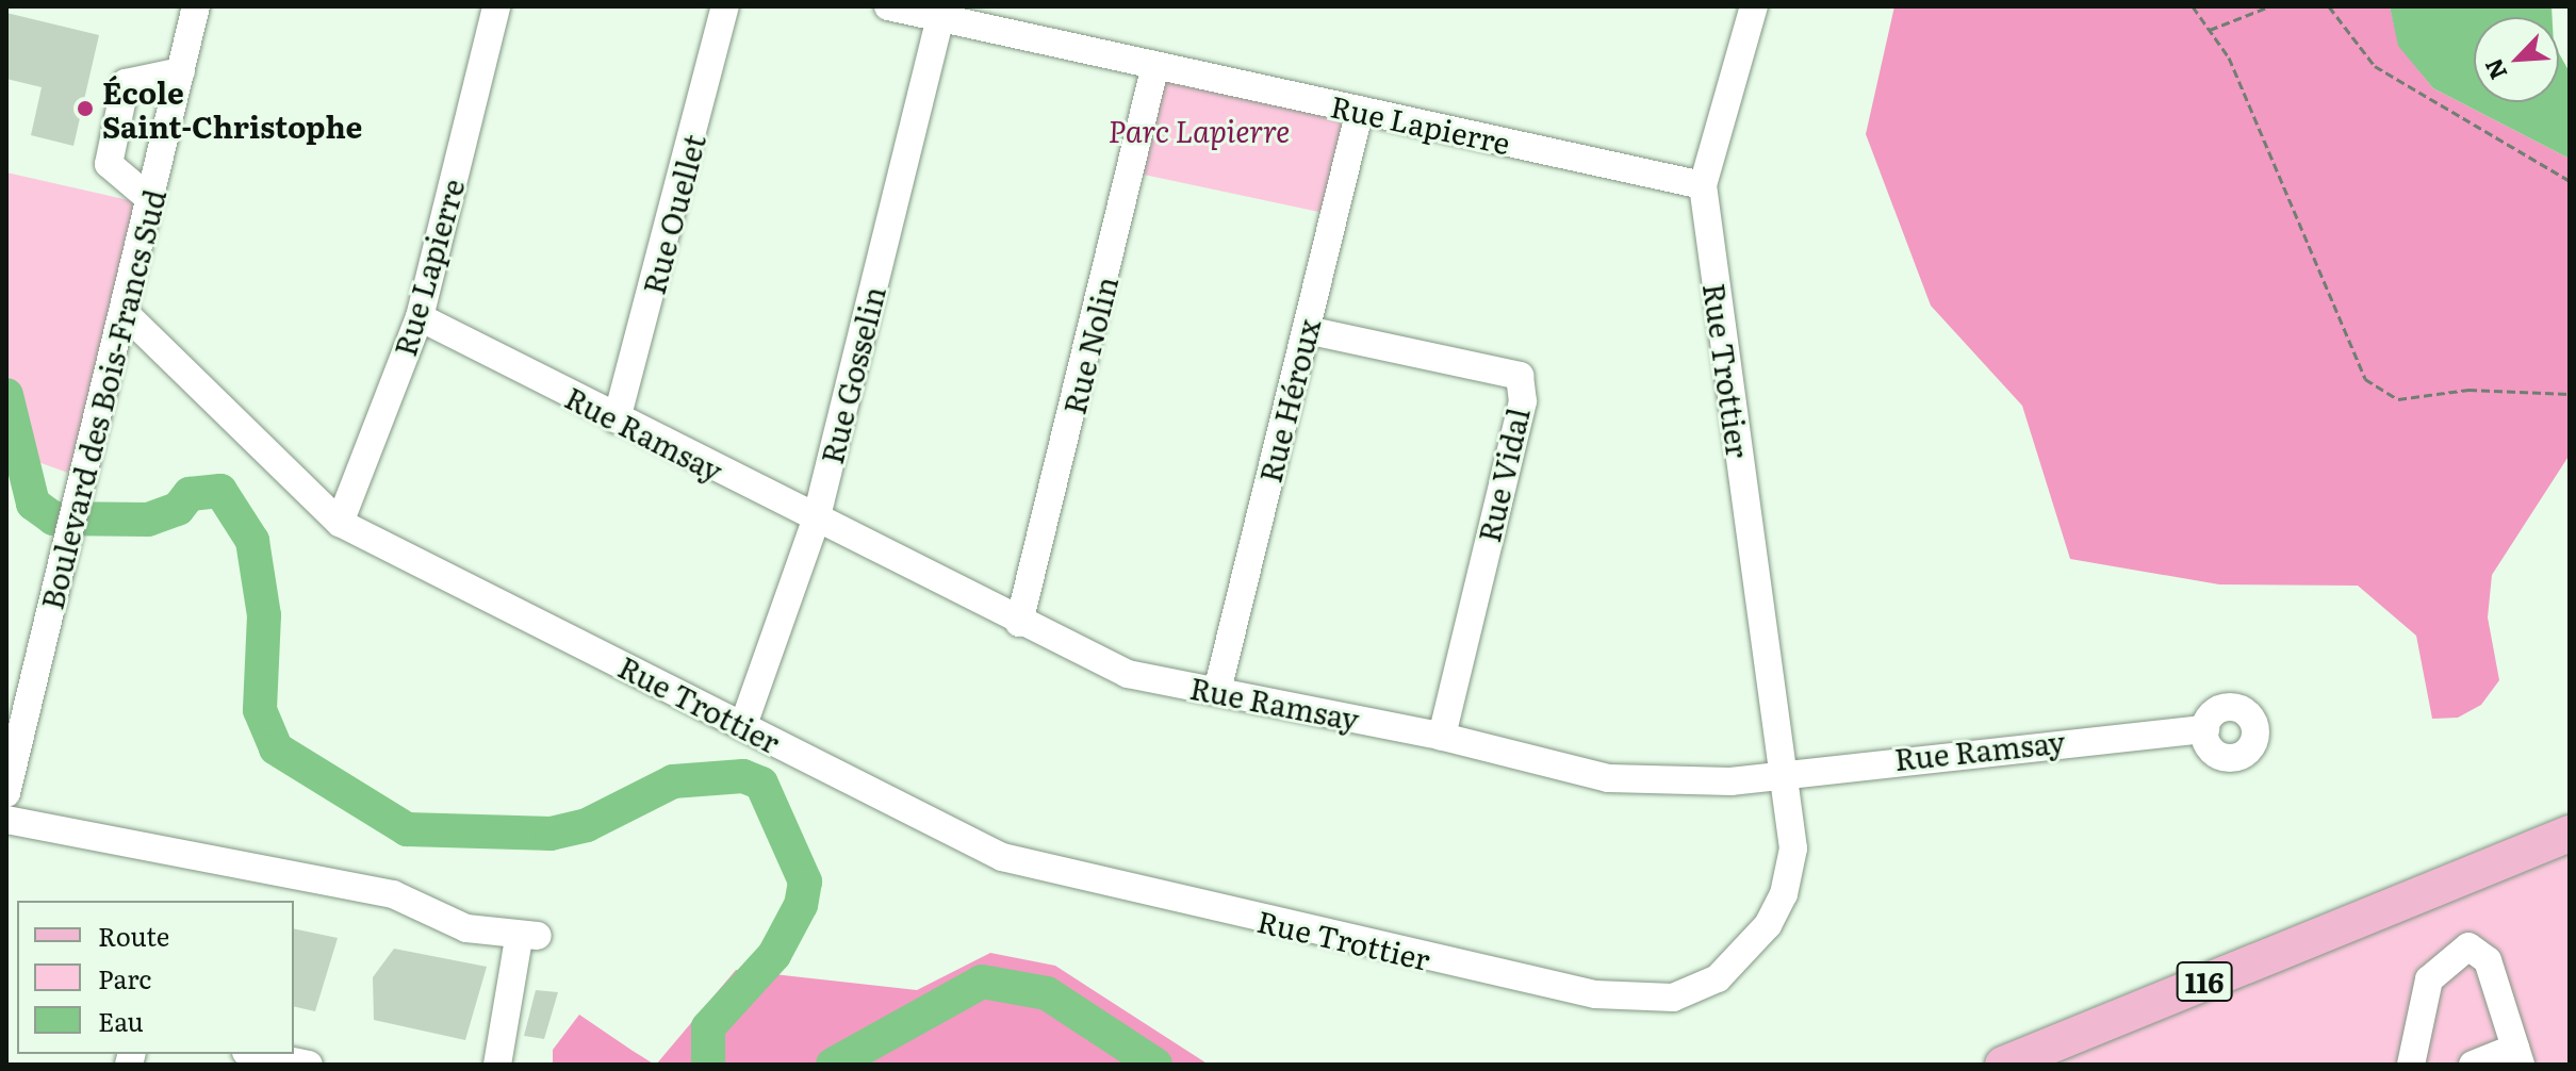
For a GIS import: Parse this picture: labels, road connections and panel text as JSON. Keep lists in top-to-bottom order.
{
  "streets": {
    "main road": ["116"],
    "street": [
      "Rue Lapierre",
      "Rue Ouellet",
      "Rue Nolin",
      "Rue Trottier",
      "Rue Gosselin",
      "Boulevard des Bois-Francs Sud",
      "Rue Héroux",
      "Rue Ramsay",
      "Rue Vidal"
    ]
  },
  "crossings": [
    ["Rue Lapierre", "Rue Nolin"],
    ["Rue Lapierre", "Rue Trottier"],
    ["Rue Lapierre", "Rue Gosselin"],
    ["Rue Lapierre", "Rue Héroux"],
    ["Rue Lapierre", "Rue Ramsay"],
    ["Rue Ouellet", "Rue Ramsay"],
    ["Rue Nolin", "Rue Ramsay"],
    ["Rue Trottier", "Rue Gosselin"],
    ["Rue Trottier", "Boulevard des Bois-Francs Sud"],
    ["Rue Trottier", "Rue Ramsay"],
    ["Rue Gosselin", "Rue Ramsay"],
    ["Rue Héroux", "Rue Ramsay"],
    ["Rue Héroux", "Rue Vidal"],
    ["Rue Ramsay", "Rue Vidal"]
  ],
  "parks": ["Parc Lapierre"],
  "places": ["École Saint-Christophe"],
  "legend": ["Route", "Parc", "Eau"],
  "north": "bottom left"
}
